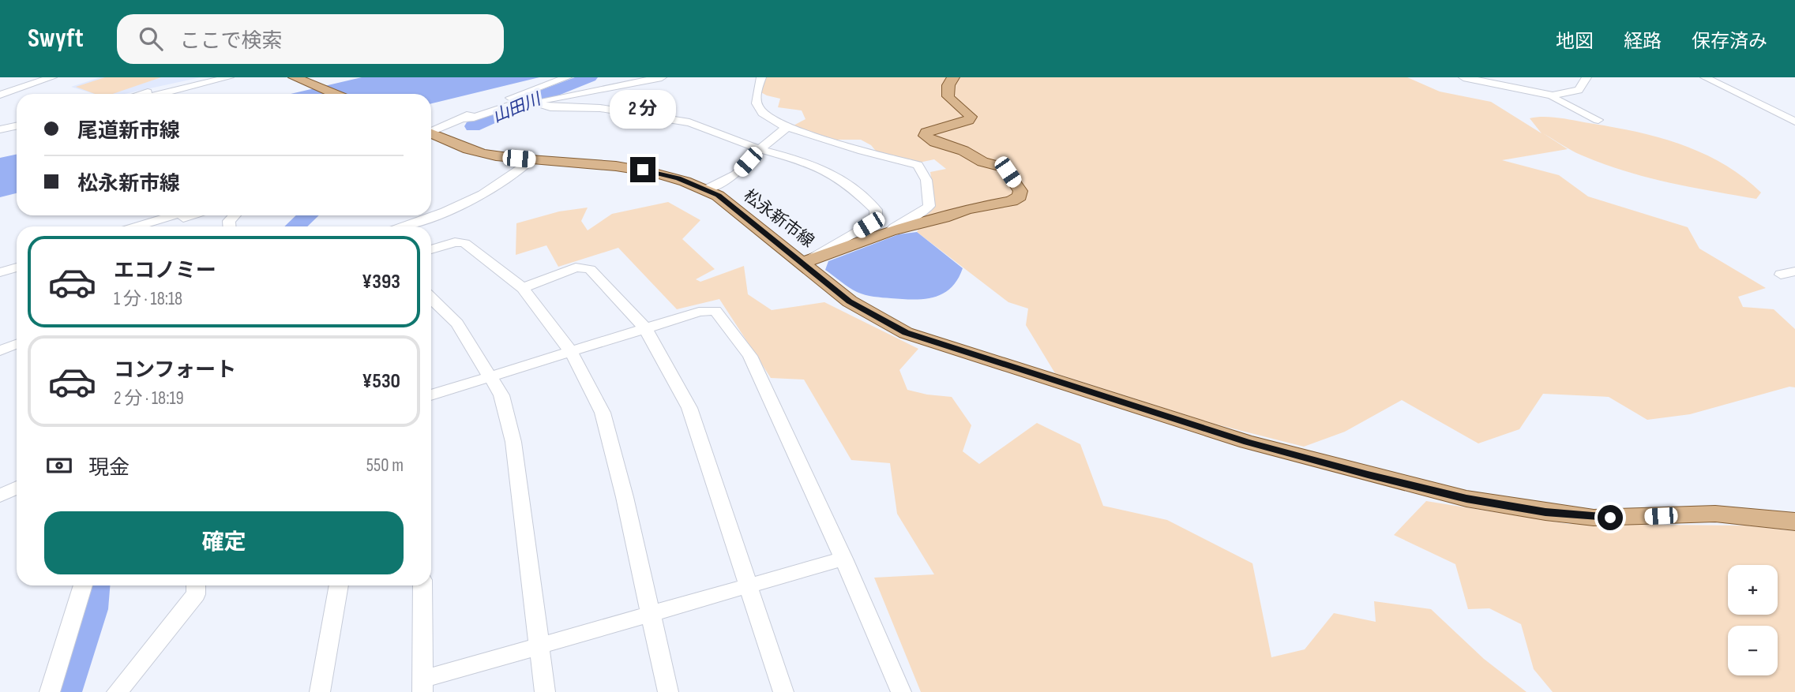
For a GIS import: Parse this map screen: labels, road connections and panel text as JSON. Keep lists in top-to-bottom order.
{
  "streets": {
    "main road": ["松永新市線"]
  },
  "water": ["山田川"],
  "page": {
    "header": "Swyft",
    "search": "ここで検索",
    "nav": ["地図", "経路", "保存済み"],
    "bubble": "2 分",
    "banner": ["尾道新市線", "松永新市線"],
    "list": [
      {
        "name": "エコノミー",
        "note": "1 分 · 18:18",
        "value": "¥393"
      },
      {
        "name": "コンフォート",
        "note": "2 分 · 18:19",
        "value": "¥530"
      }
    ],
    "pay": ["現金", "550 m"],
    "buttons": "確定",
    "map_buttons": ["+", "−"]
  }
}
